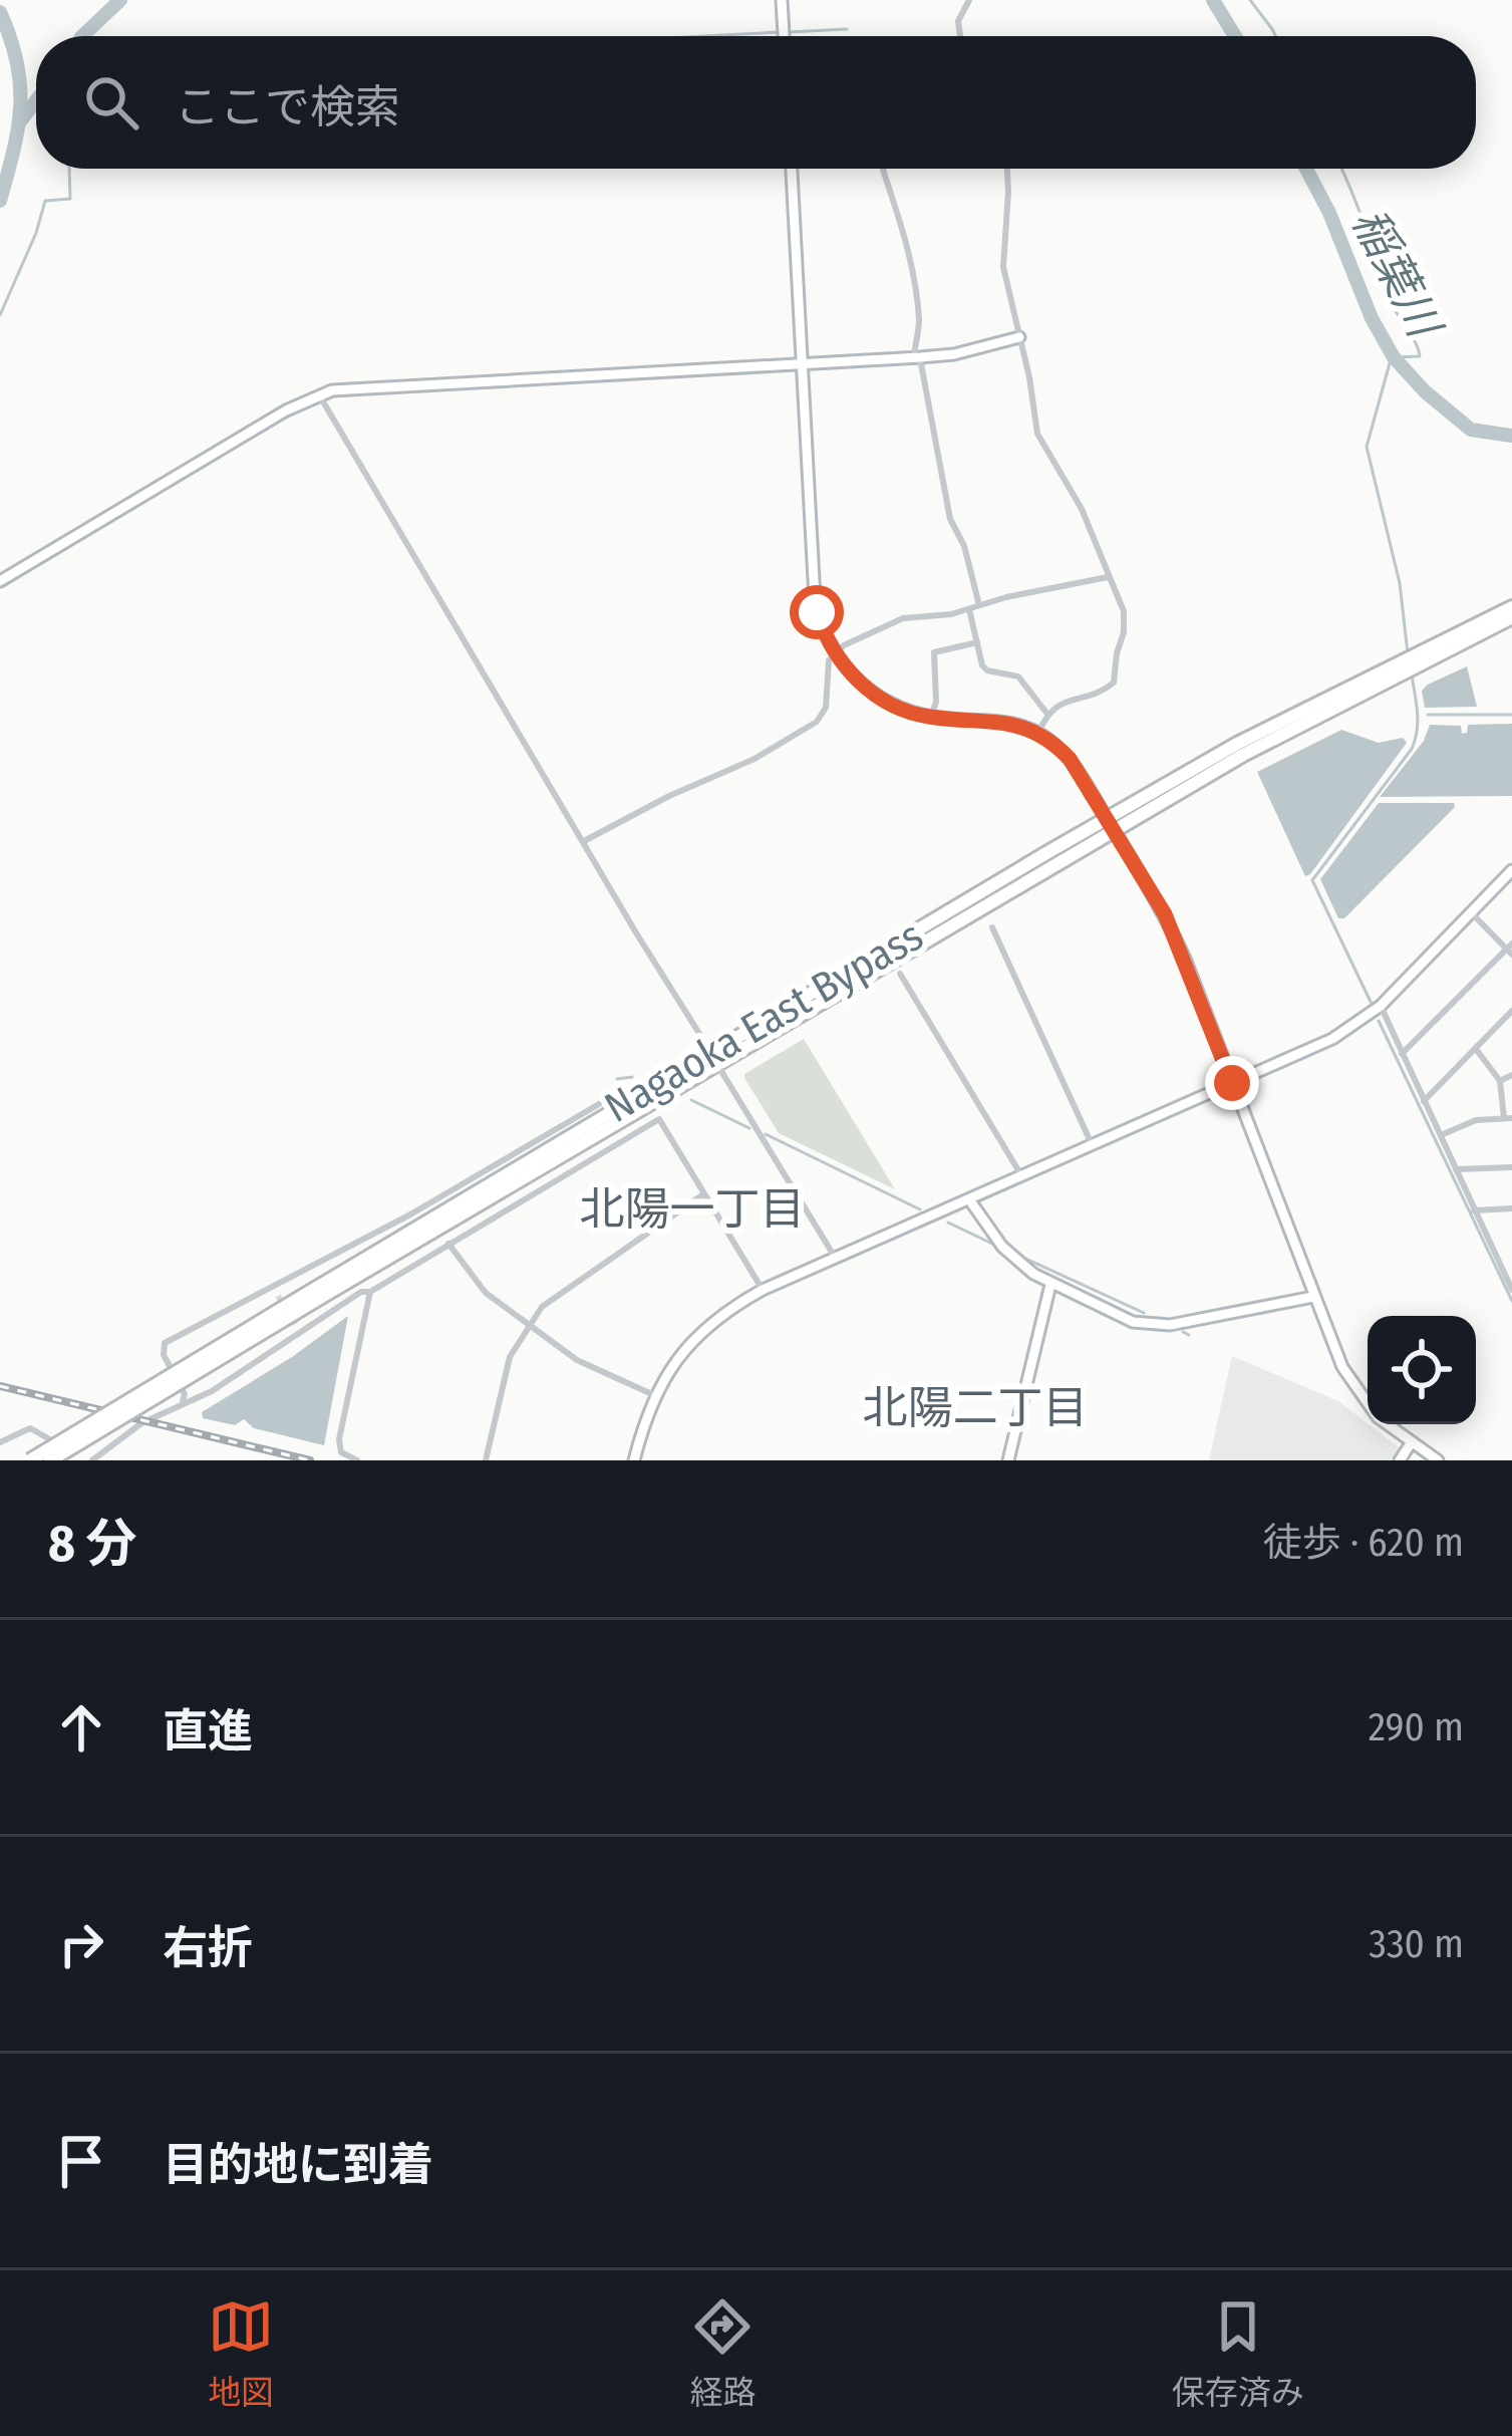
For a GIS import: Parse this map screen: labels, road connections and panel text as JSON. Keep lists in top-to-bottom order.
{
  "streets": {
    "highway": ["Nagaoka East Bypass"]
  },
  "districts": ["北陽一丁目", "北陽二丁目"],
  "water": ["稲葉川"],
  "page": {
    "search": "ここで検索",
    "heading": ["8 分", "徒歩 · 620 m"],
    "list": [
      ["直進", "290 m"],
      ["右折", "330 m"],
      "目的地に到着"
    ],
    "nav": ["地図", "経路", "保存済み"]
  }
}
